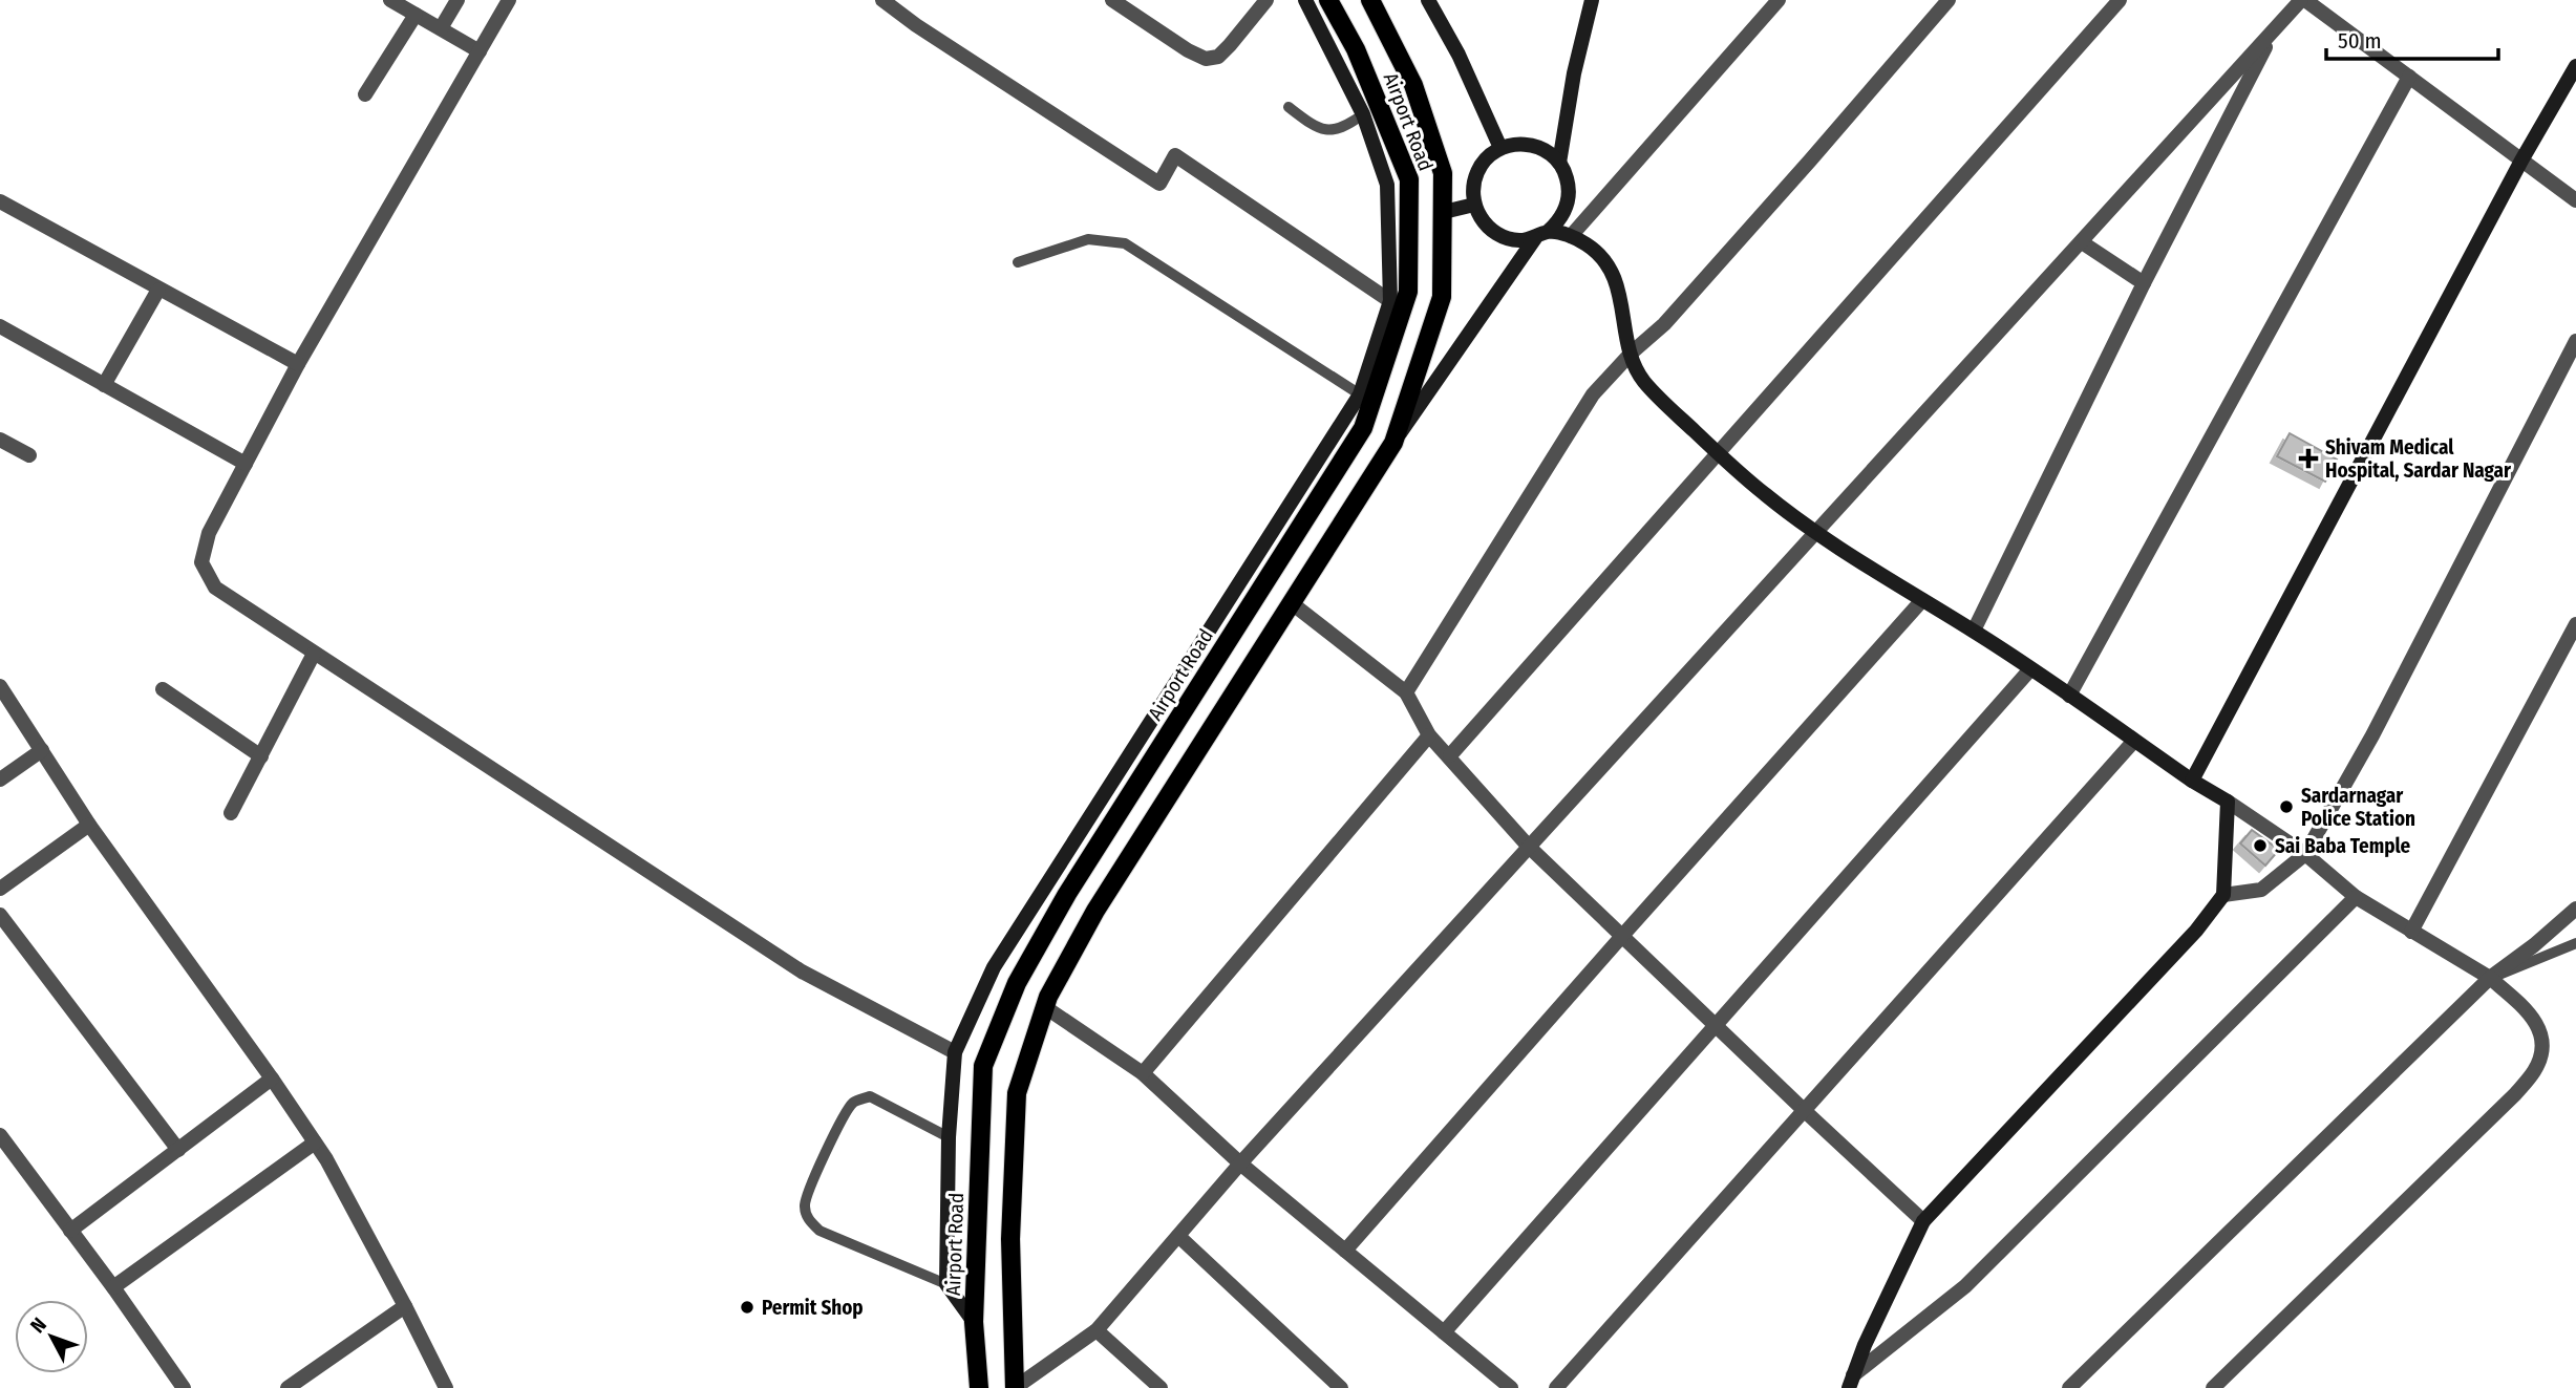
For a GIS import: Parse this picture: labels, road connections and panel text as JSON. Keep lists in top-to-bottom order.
{
  "streets": {
    "main road": ["Airport Road"]
  },
  "places": {
    "health": ["Shivam Medical Hospital, Sardar Nagar"],
    "other": ["Sardarnagar Police Station", "Sai Baba Temple", "Permit Shop"]
  },
  "scale_bar": "50 m",
  "north": "top left"
}
